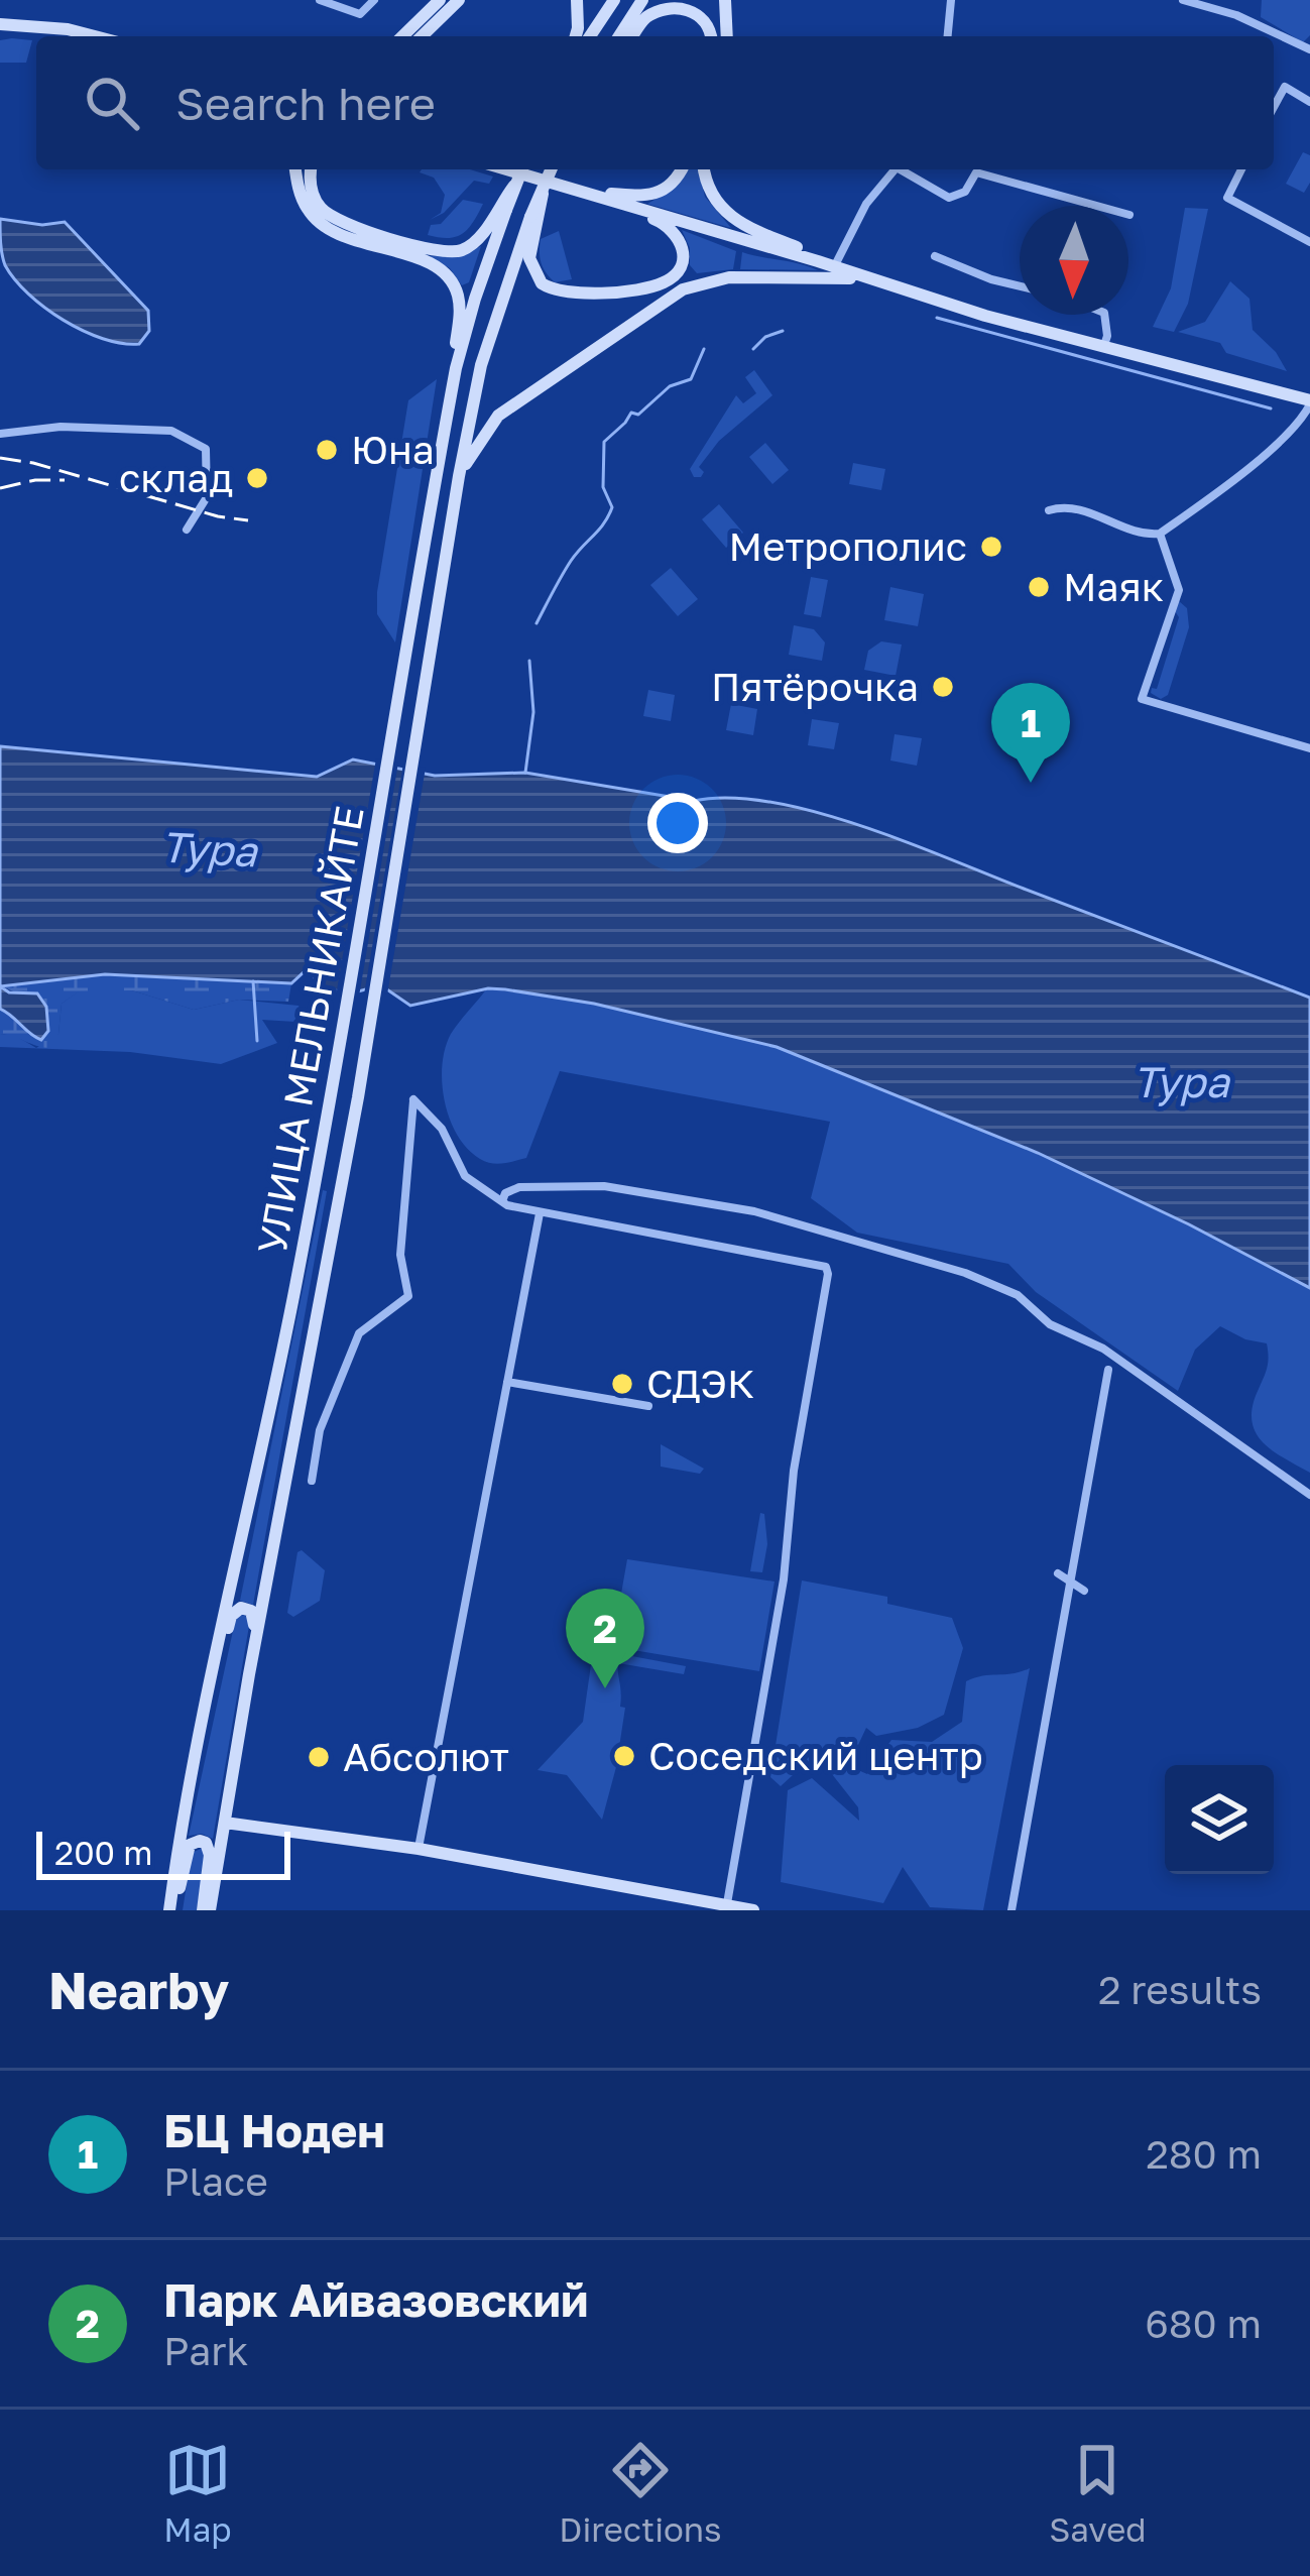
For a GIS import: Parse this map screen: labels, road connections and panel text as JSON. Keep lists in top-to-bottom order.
{
  "streets": {
    "main road": ["УЛИЦА МЕЛЬНИКАЙТЕ"]
  },
  "water": ["Тура"],
  "places": [
    "Юна",
    "склад",
    "Метрополис",
    "Маяк",
    "Пятёрочка",
    "СДЭК",
    "Соседский центр",
    "Абсолют"
  ],
  "scale_bar": "200 m",
  "north": "bottom",
  "page": {
    "search": "Search here",
    "pins": ["1", "2"],
    "scale": "200 m",
    "heading": ["Nearby", "2 results"],
    "list": [
      {
        "mark": "1",
        "name": "БЦ Ноден",
        "note": "Place",
        "value": "280 m"
      },
      {
        "mark": "2",
        "name": "Парк Айвазовский",
        "note": "Park",
        "value": "680 m"
      }
    ],
    "nav": ["Map", "Directions", "Saved"]
  }
}
